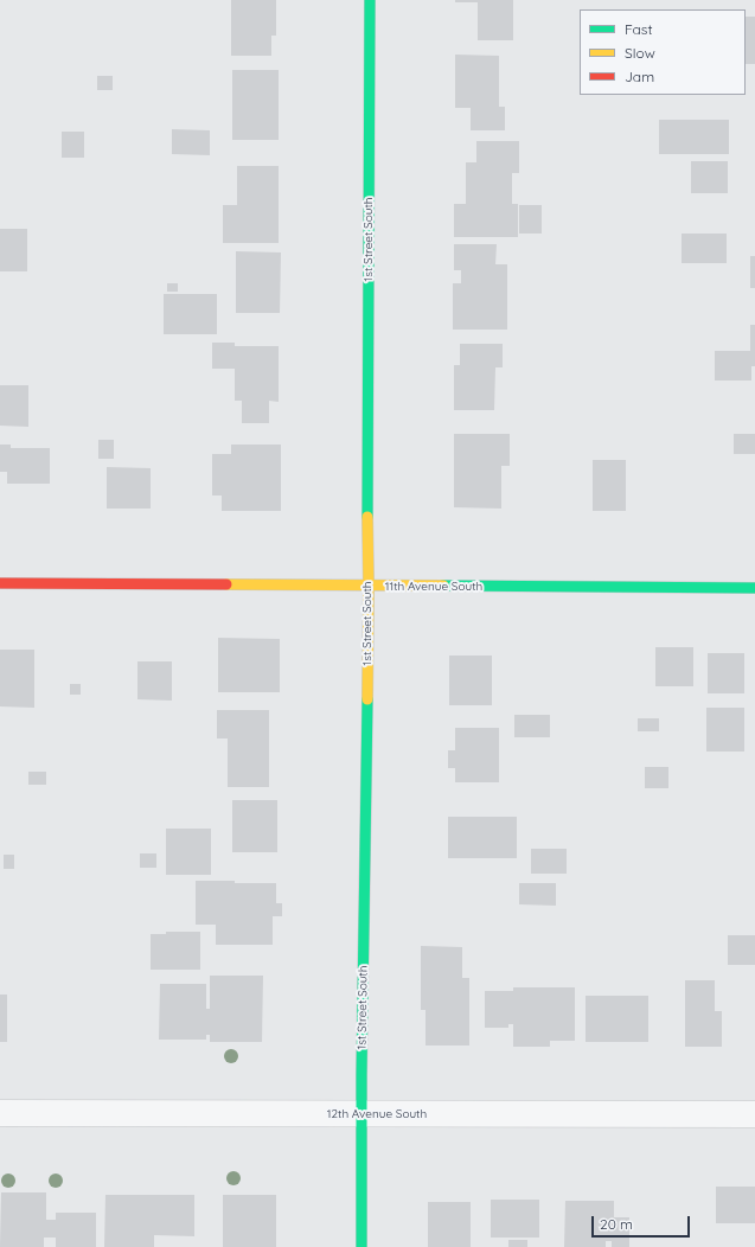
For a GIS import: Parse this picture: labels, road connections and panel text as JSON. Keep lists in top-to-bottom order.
{
  "streets": {
    "street": ["1st Street South", "11th Avenue South", "12th Avenue South"]
  },
  "crossings": [
    ["1st Street South", "11th Avenue South"],
    ["1st Street South", "12th Avenue South"]
  ],
  "legend": ["Fast", "Slow", "Jam"],
  "scale_bar": "20 m"
}
